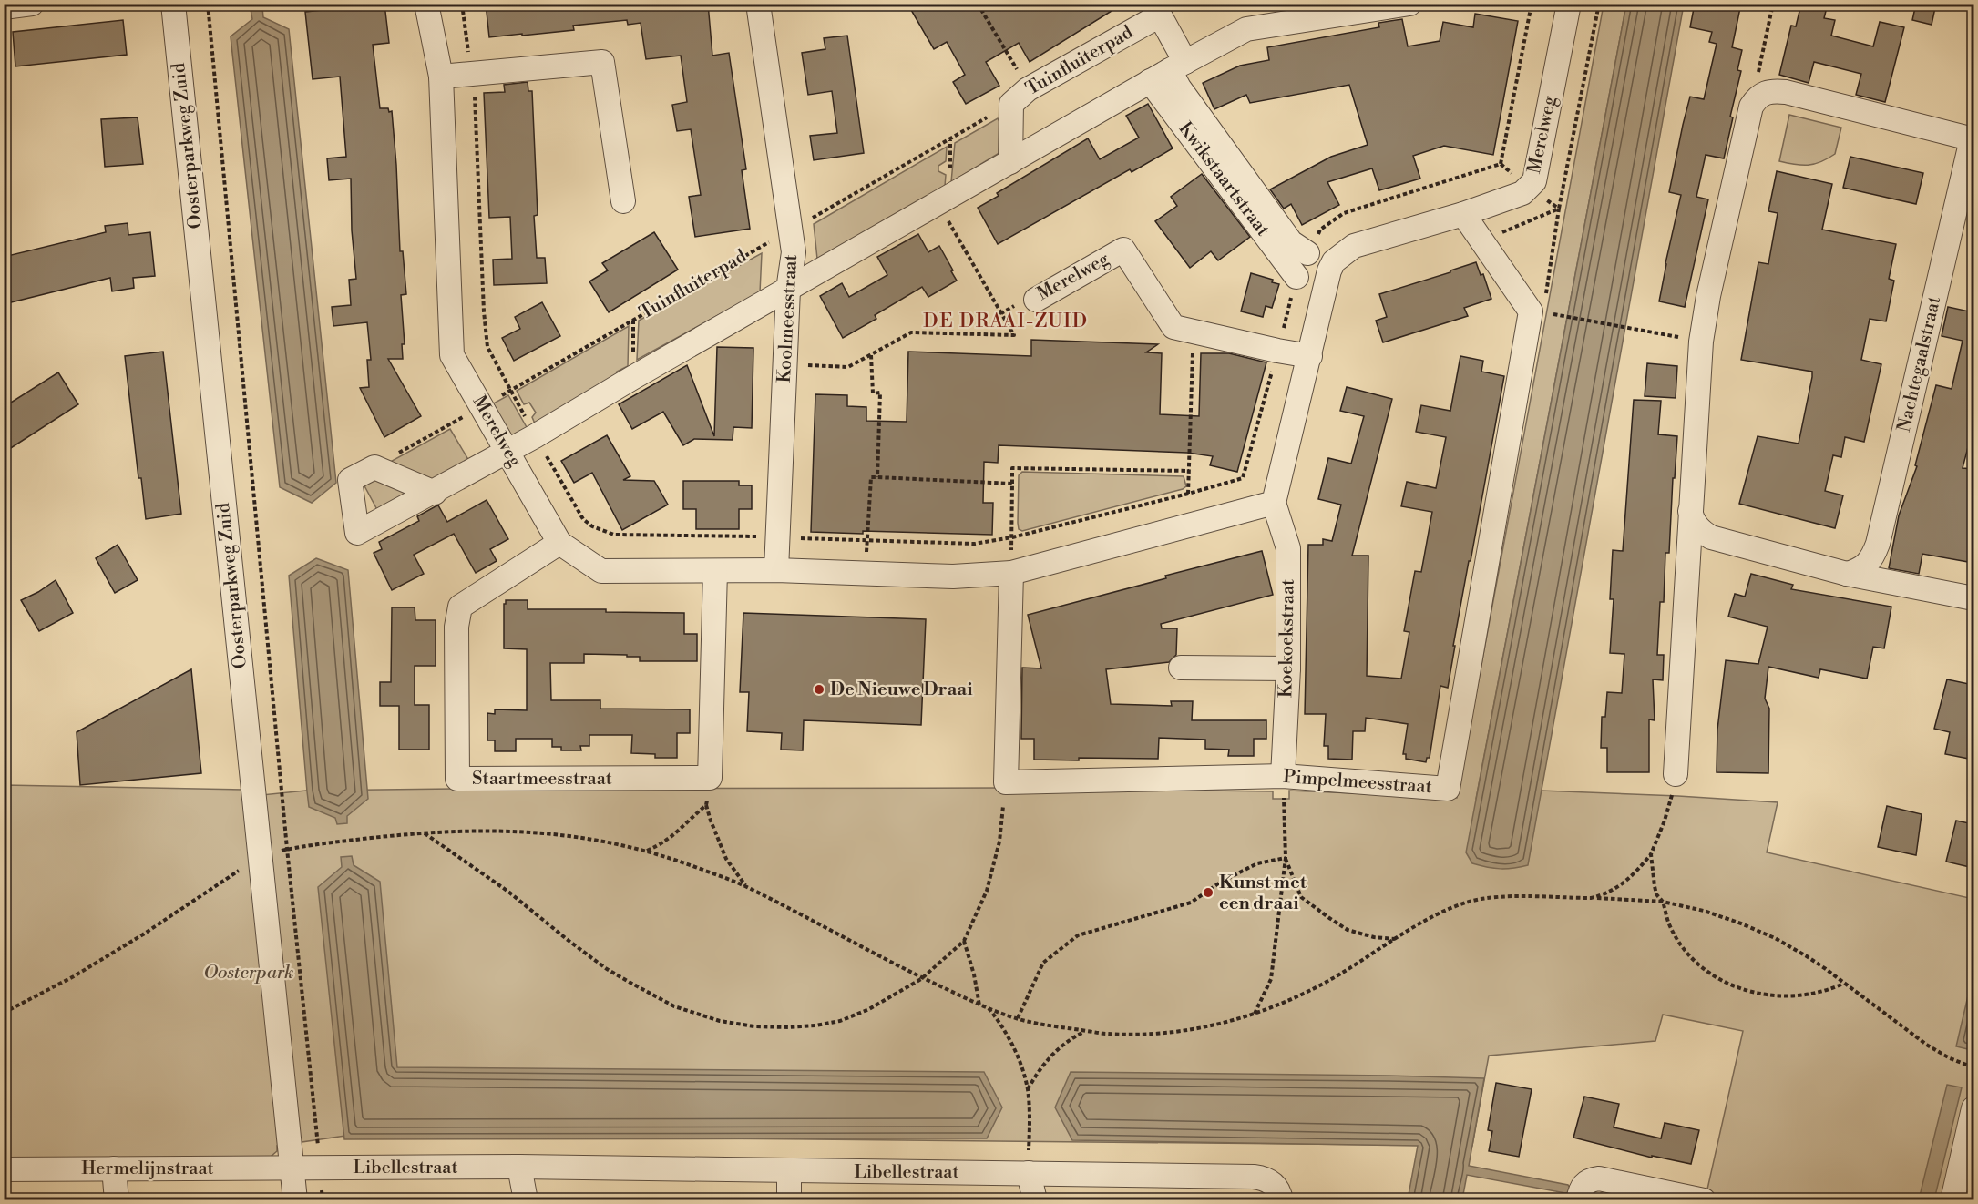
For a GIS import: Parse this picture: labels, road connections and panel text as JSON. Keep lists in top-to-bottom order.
{
  "streets": {
    "street": [
      "Tuinfluiterpad",
      "Merelweg",
      "Oosterparkweg Zuid",
      "Kwikstaartstraat",
      "Koolmeesstraat",
      "Nachtegaalstraat",
      "Koekoekstraat",
      "Staartmeesstraat",
      "Pimpelmeesstraat",
      "Libellestraat",
      "Hermelijnstraat"
    ]
  },
  "crossings": [
    ["Tuinfluiterpad", "Merelweg"],
    ["Tuinfluiterpad", "Kwikstaartstraat"],
    ["Tuinfluiterpad", "Koolmeesstraat"],
    ["Merelweg", "Koolmeesstraat"],
    ["Merelweg", "Koekoekstraat"],
    ["Merelweg", "Staartmeesstraat"],
    ["Merelweg", "Pimpelmeesstraat"],
    ["Oosterparkweg Zuid", "Libellestraat"],
    ["Oosterparkweg Zuid", "Hermelijnstraat"],
    ["Koekoekstraat", "Pimpelmeesstraat"],
    ["Libellestraat", "Hermelijnstraat"]
  ],
  "districts": ["DE DRAAI-ZUID"],
  "parks": ["Oosterpark"],
  "places": ["De Nieuwe Draai", "Kunst met een draai"]
}
